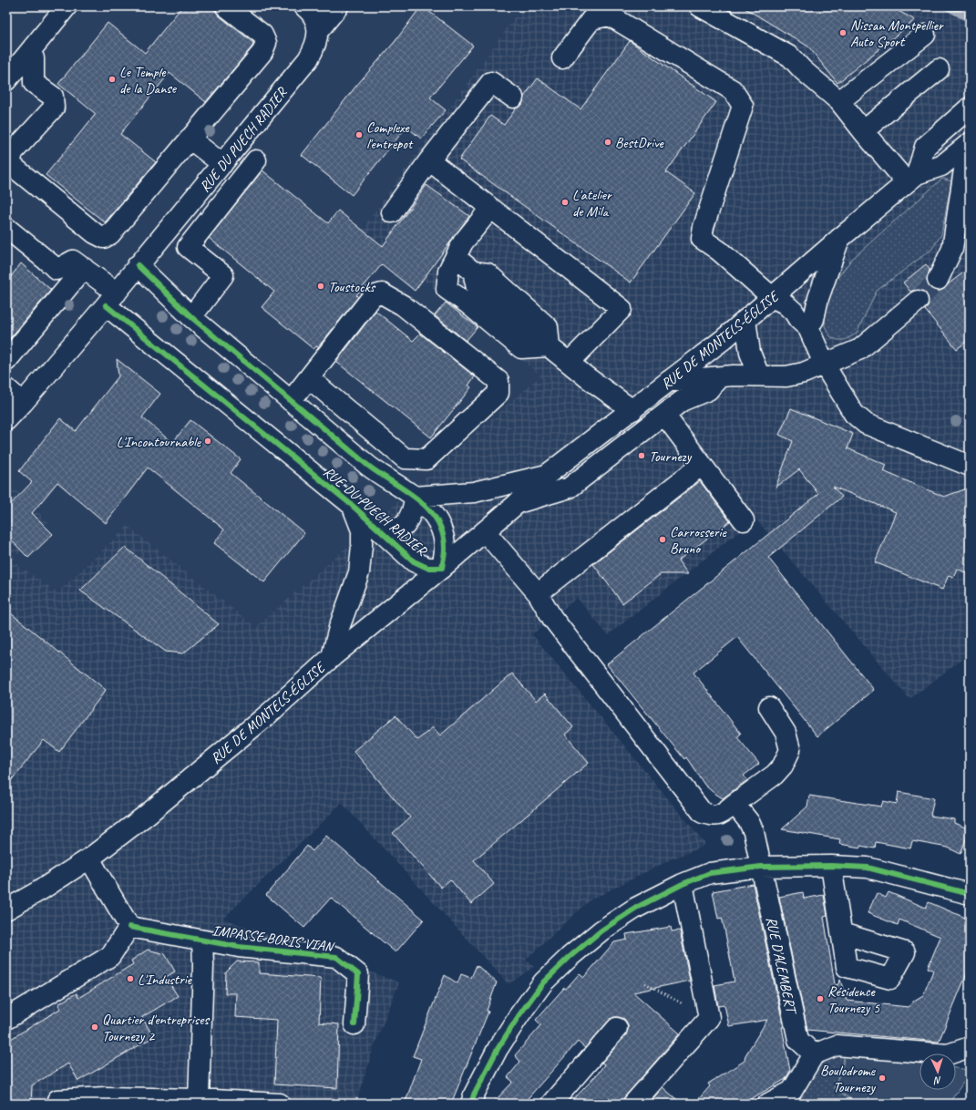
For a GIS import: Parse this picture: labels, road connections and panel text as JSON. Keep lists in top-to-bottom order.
{
  "streets": {
    "street": [
      "RUE DU PUECH RADIER",
      "RUE DE MONTELS-ÉGLISE",
      "IMPASSE BORIS VIAN",
      "RUE D'ALEMBERT"
    ]
  },
  "crossings": [
    ["RUE DU PUECH RADIER", "RUE DE MONTELS-ÉGLISE"]
  ],
  "places": [
    "Nissan Montpellier Auto Sport",
    "Le Temple de la Danse",
    "Complexe l'entrepot",
    "BestDrive",
    "L'atelier de Mila",
    "Toustocks",
    "L'Incontournable",
    "Tournezy",
    "Carrosserie Bruno",
    "L'Industrie",
    "Résidence Tournezy 5",
    "Quartier d'entreprises Tournezy 2",
    "Boulodrome Tournezy"
  ],
  "north": "bottom"
}
